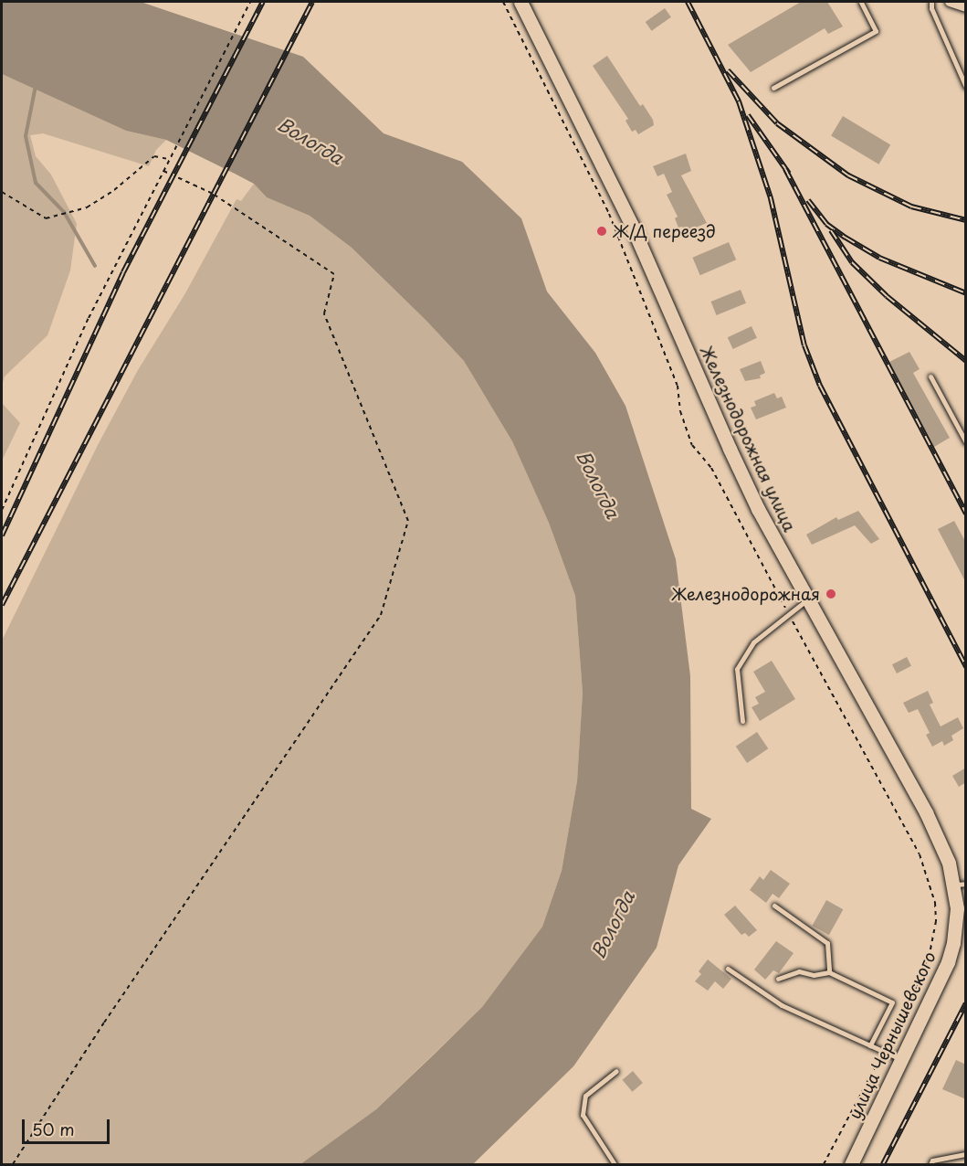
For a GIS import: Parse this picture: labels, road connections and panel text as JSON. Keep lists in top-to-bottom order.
{
  "streets": {
    "main road": ["Железнодорожная улица", "улица Чернышевского"]
  },
  "crossings": [
    ["Железнодорожная улица", "улица Чернышевского"]
  ],
  "water": ["Вологда"],
  "places": ["Ж/Д переезд", "Железнодорожная"],
  "scale_bar": "50 m"
}
